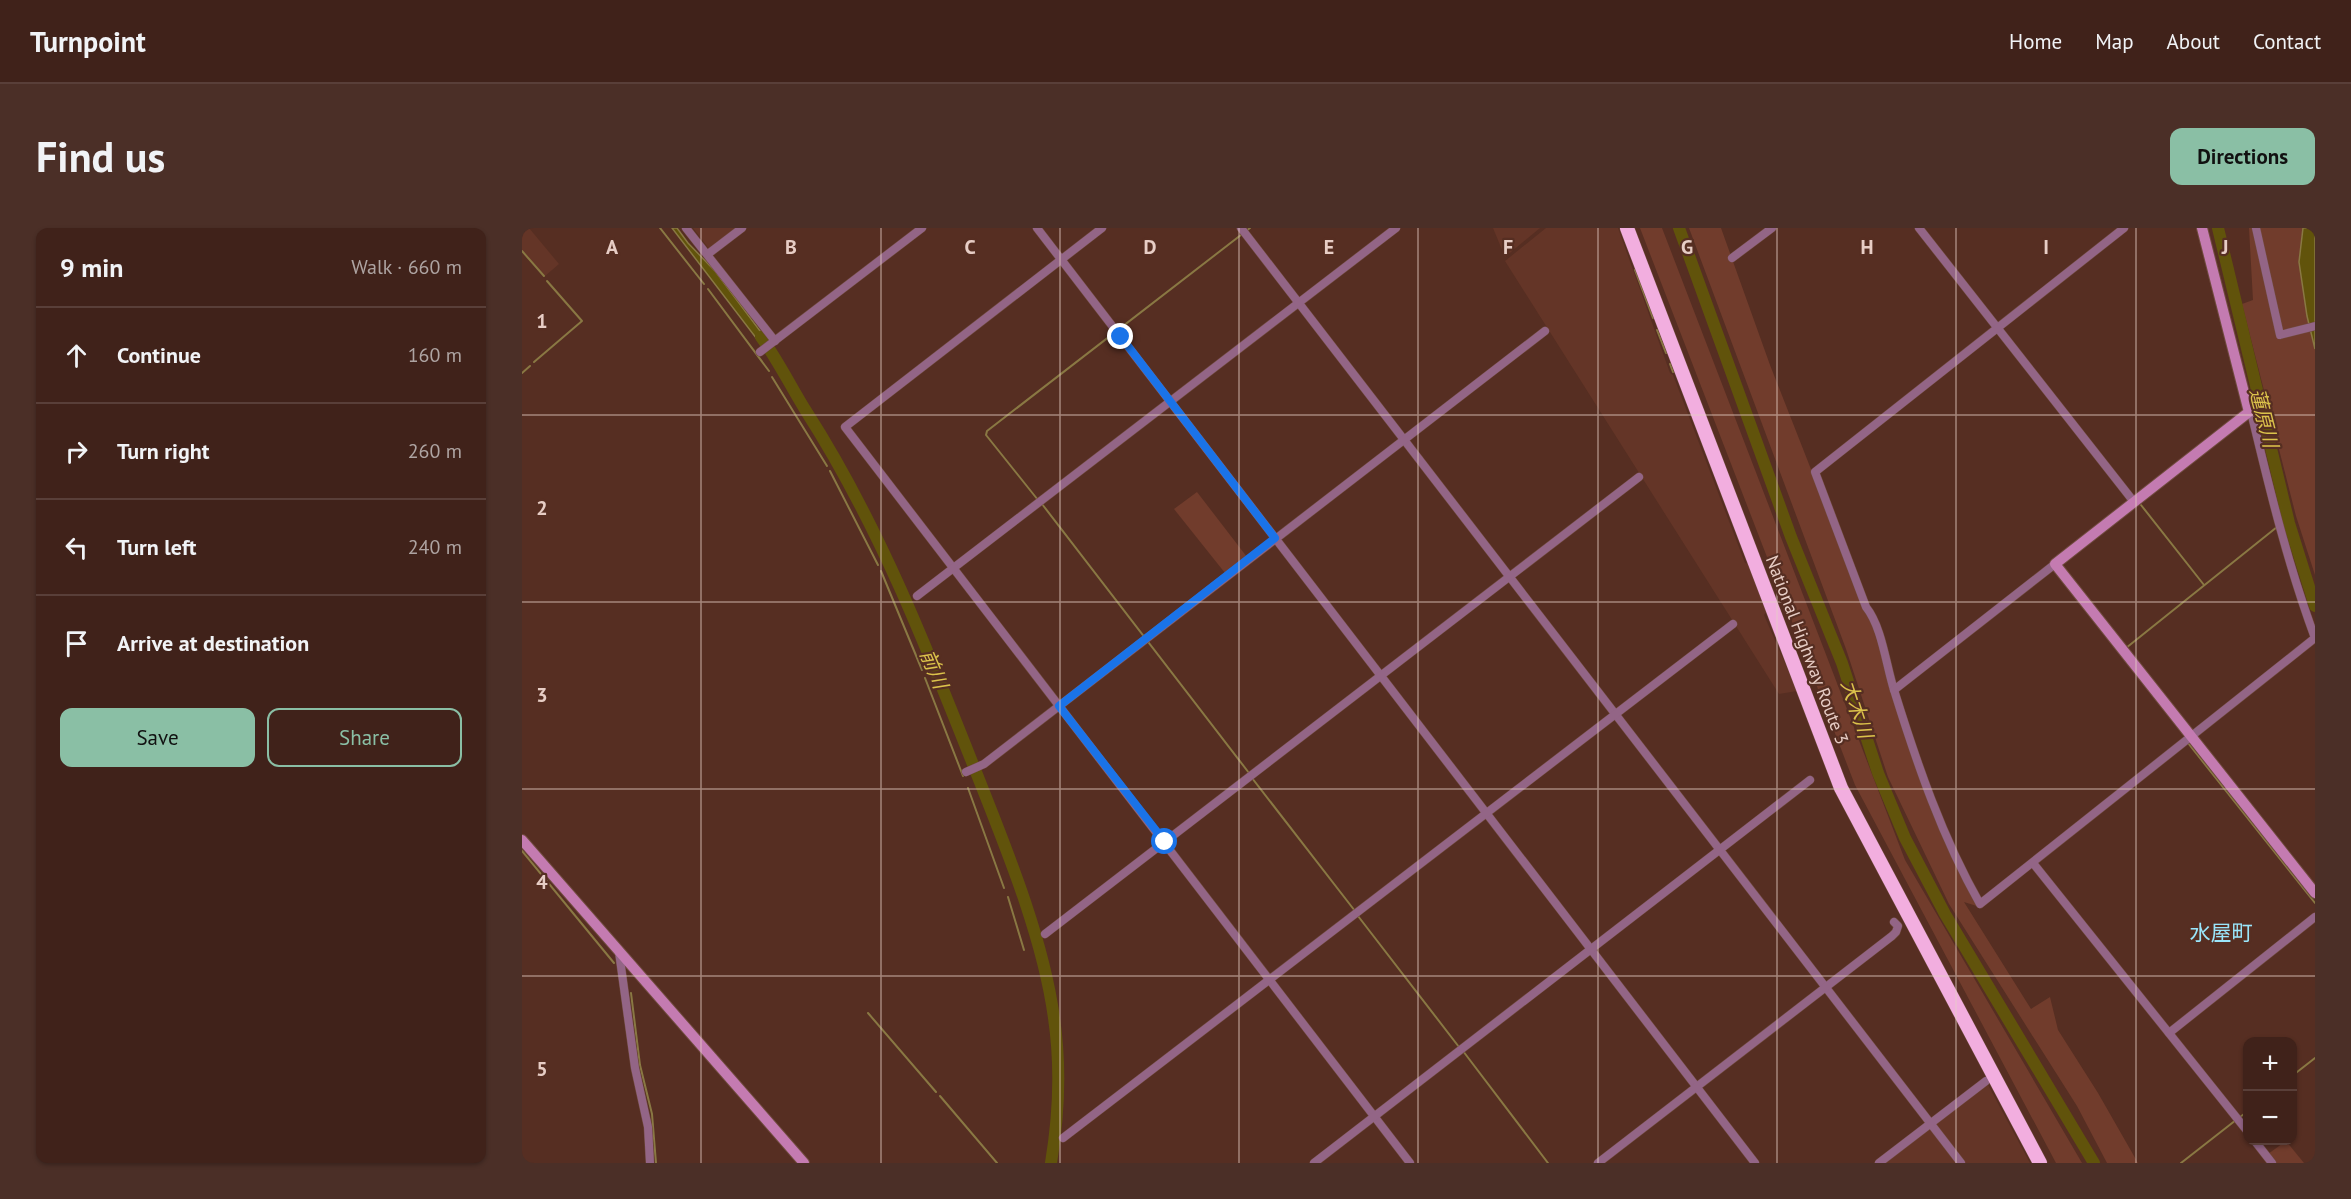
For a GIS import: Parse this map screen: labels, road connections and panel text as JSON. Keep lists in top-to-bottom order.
{
  "streets": {
    "highway": ["National Highway Route 3"]
  },
  "districts": ["水屋町"],
  "water": ["蓮原川", "前川", "大木川"],
  "page": {
    "header": "Turnpoint",
    "nav": [
      "Home",
      "Map",
      "About",
      "Contact"
    ],
    "buttons": [
      "Directions",
      ["Save", "Share"]
    ],
    "title": "Find us",
    "heading": ["9 min", "Walk · 660 m"],
    "list": [
      ["Continue", "160 m"],
      ["Turn right", "260 m"],
      ["Turn left", "240 m"],
      "Arrive at destination"
    ],
    "map_buttons": ["+", "−"]
  },
  "grid": {
    "columns": [
      "A",
      "B",
      "C",
      "D",
      "E",
      "F",
      "G",
      "H",
      "I",
      "J"
    ],
    "rows": [
      "1",
      "2",
      "3",
      "4",
      "5"
    ]
  }
}
